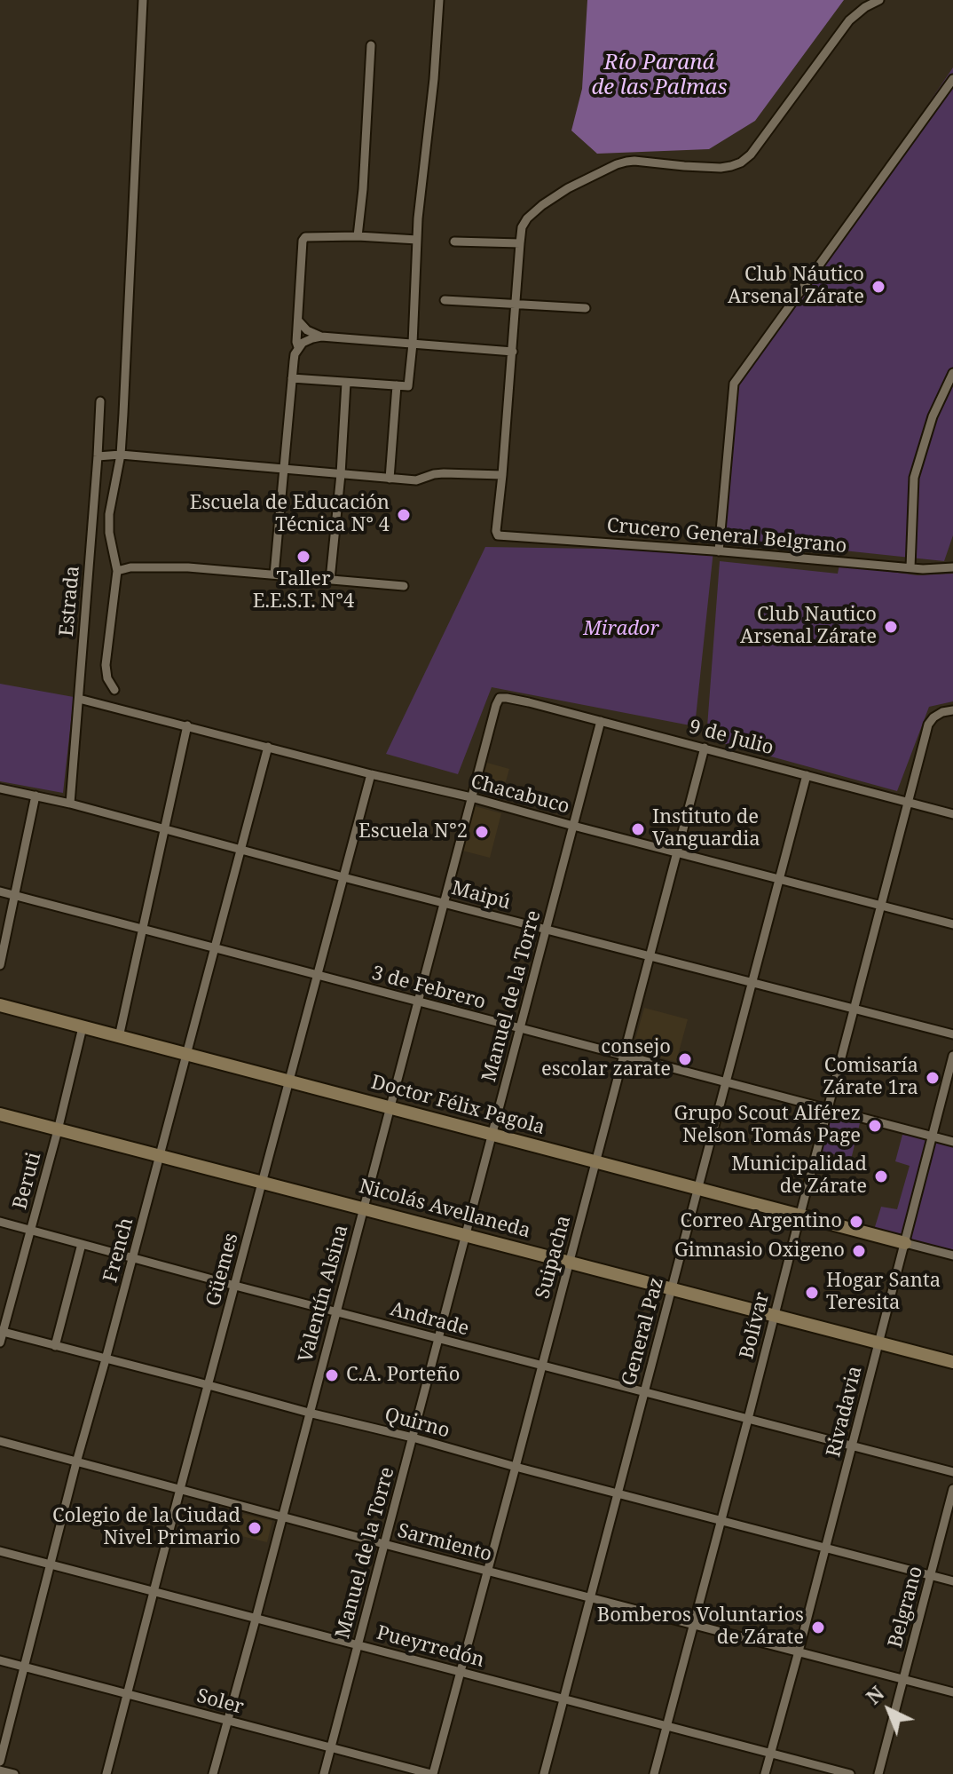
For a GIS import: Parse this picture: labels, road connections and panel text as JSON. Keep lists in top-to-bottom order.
{
  "streets": {
    "street": [
      "Crucero General Belgrano",
      "Estrada",
      "9 de Julio",
      "Chacabuco",
      "Maipú",
      "3 de Febrero",
      "Manuel de la Torre",
      "Doctor Félix Pagola",
      "Beruti",
      "Nicolás Avellaneda",
      "French",
      "Suipacha",
      "Güemes",
      "Valentín Alsina",
      "Andrade",
      "Bolívar",
      "General Paz",
      "Rivadavia",
      "Quirno",
      "Sarmiento",
      "Belgrano",
      "Pueyrredón",
      "Soler"
    ]
  },
  "crossings": [
    ["Estrada", "Chacabuco"],
    ["Estrada", "Maipú"],
    ["9 de Julio", "Manuel de la Torre"],
    ["9 de Julio", "Suipacha"],
    ["9 de Julio", "Valentín Alsina"],
    ["9 de Julio", "Bolívar"],
    ["9 de Julio", "General Paz"],
    ["Chacabuco", "Manuel de la Torre"],
    ["Chacabuco", "French"],
    ["Chacabuco", "Suipacha"],
    ["Chacabuco", "Güemes"],
    ["Chacabuco", "Valentín Alsina"],
    ["Chacabuco", "Bolívar"],
    ["Chacabuco", "General Paz"],
    ["Maipú", "Manuel de la Torre"],
    ["Maipú", "French"],
    ["Maipú", "Suipacha"],
    ["Maipú", "Güemes"],
    ["Maipú", "Valentín Alsina"],
    ["Maipú", "Bolívar"],
    ["Maipú", "General Paz"],
    ["3 de Febrero", "Manuel de la Torre"],
    ["3 de Febrero", "French"],
    ["3 de Febrero", "Suipacha"],
    ["3 de Febrero", "Güemes"],
    ["3 de Febrero", "Valentín Alsina"],
    ["3 de Febrero", "Bolívar"],
    ["3 de Febrero", "General Paz"],
    ["3 de Febrero", "Rivadavia"],
    ["Manuel de la Torre", "Doctor Félix Pagola"],
    ["Manuel de la Torre", "Nicolás Avellaneda"],
    ["Manuel de la Torre", "Andrade"],
    ["Manuel de la Torre", "Quirno"],
    ["Manuel de la Torre", "Sarmiento"],
    ["Manuel de la Torre", "Pueyrredón"],
    ["Manuel de la Torre", "Soler"],
    ["Doctor Félix Pagola", "Beruti"],
    ["Doctor Félix Pagola", "French"],
    ["Doctor Félix Pagola", "Suipacha"],
    ["Doctor Félix Pagola", "Güemes"],
    ["Doctor Félix Pagola", "Valentín Alsina"],
    ["Doctor Félix Pagola", "Bolívar"],
    ["Doctor Félix Pagola", "General Paz"],
    ["Doctor Félix Pagola", "Rivadavia"],
    ["Beruti", "Nicolás Avellaneda"],
    ["Beruti", "Andrade"],
    ["Beruti", "Quirno"],
    ["Nicolás Avellaneda", "French"],
    ["Nicolás Avellaneda", "Suipacha"],
    ["Nicolás Avellaneda", "Güemes"],
    ["Nicolás Avellaneda", "Valentín Alsina"],
    ["Nicolás Avellaneda", "Bolívar"],
    ["Nicolás Avellaneda", "General Paz"],
    ["Nicolás Avellaneda", "Rivadavia"],
    ["French", "Andrade"],
    ["French", "Quirno"],
    ["French", "Sarmiento"],
    ["French", "Pueyrredón"],
    ["French", "Soler"],
    ["Suipacha", "Andrade"],
    ["Suipacha", "Quirno"],
    ["Suipacha", "Sarmiento"],
    ["Suipacha", "Pueyrredón"],
    ["Suipacha", "Soler"],
    ["Güemes", "Andrade"],
    ["Güemes", "Quirno"],
    ["Güemes", "Sarmiento"],
    ["Güemes", "Pueyrredón"],
    ["Güemes", "Soler"],
    ["Valentín Alsina", "Andrade"],
    ["Valentín Alsina", "Quirno"],
    ["Valentín Alsina", "Sarmiento"],
    ["Valentín Alsina", "Pueyrredón"],
    ["Valentín Alsina", "Soler"],
    ["Andrade", "Bolívar"],
    ["Andrade", "General Paz"],
    ["Andrade", "Rivadavia"],
    ["Bolívar", "Quirno"],
    ["Bolívar", "Sarmiento"],
    ["Bolívar", "Pueyrredón"],
    ["General Paz", "Quirno"],
    ["General Paz", "Sarmiento"],
    ["General Paz", "Pueyrredón"],
    ["Rivadavia", "Quirno"],
    ["Rivadavia", "Sarmiento"],
    ["Rivadavia", "Pueyrredón"],
    ["Quirno", "Belgrano"],
    ["Sarmiento", "Belgrano"]
  ],
  "water": ["Río Paraná de las Palmas"],
  "parks": ["Mirador"],
  "places": [
    "Club Náutico Arsenal Zárate",
    "Escuela de Educación Técnica N° 4",
    "Taller E.E.S.T. N°4",
    "Club Nautico Arsenal Zárate",
    "Instituto de Vanguardia",
    "Escuela N°2",
    "consejo escolar zarate",
    "Comisaría Zárate 1ra",
    "Grupo Scout Alférez Nelson Tomás Page",
    "Municipalidad de Zárate",
    "Correo Argentino",
    "Gimnasio Oxigeno",
    "Hogar Santa Teresita",
    "C.A. Porteño",
    "Colegio de la Ciudad Nivel Primario",
    "Bomberos Voluntarios de Zárate"
  ],
  "north": "top left"
}
